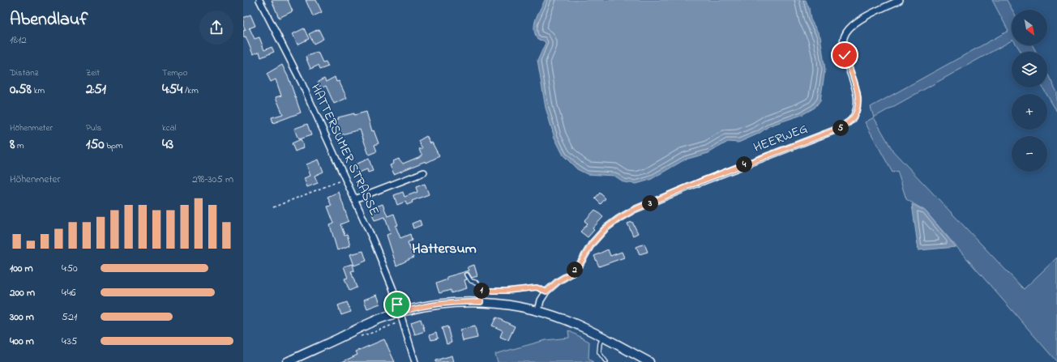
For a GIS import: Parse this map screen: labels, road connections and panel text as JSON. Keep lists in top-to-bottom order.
{
  "streets": {
    "street": ["HEERWEG", "HATTERSUMER STRASSE"]
  },
  "districts": ["Hattersum"],
  "north": "bottom right",
  "page": {
    "heading": ["Abendlauf", "18:12"],
    "map_buttons": ["+", "−"],
    "stats": [
      ["Distanz", "0.58 km"],
      ["Zeit", "2:51"],
      ["Tempo", "4:54 /km"],
      ["Höhenmeter", "8 m"],
      ["Puls", "150 bpm"],
      ["kcal", "43"]
    ],
    "pins": [
      "5",
      "4",
      "3",
      "2",
      "1"
    ],
    "chart": ["Höhenmeter", "298–305 m"],
    "list": [
      {
        "name": "100 m",
        "note": "4:50"
      },
      {
        "name": "200 m",
        "note": "4:46"
      },
      {
        "name": "300 m",
        "note": "5:21"
      },
      {
        "name": "400 m",
        "note": "4:35"
      }
    ]
  }
}
